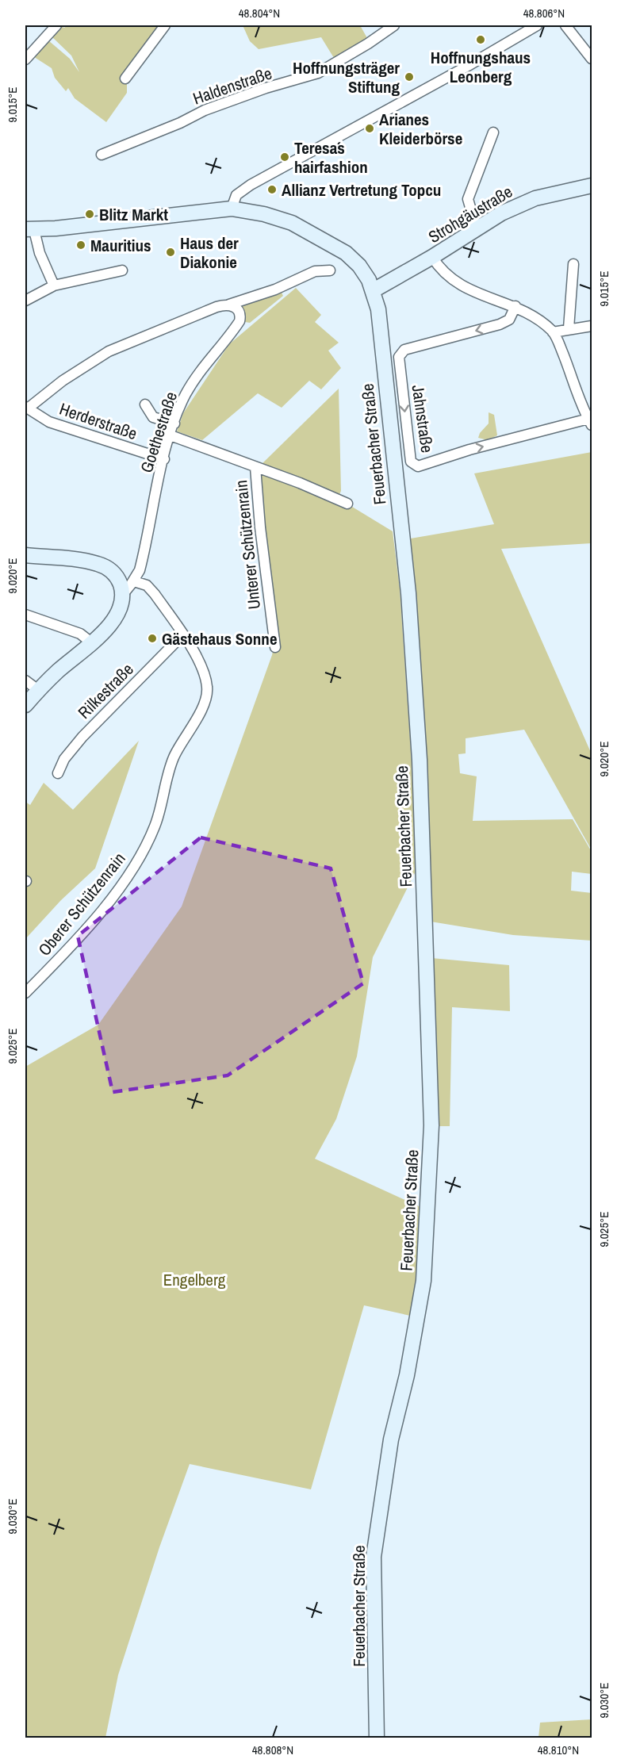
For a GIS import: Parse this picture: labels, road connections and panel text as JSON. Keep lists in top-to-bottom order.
{
  "streets": {
    "main road": ["Strohgäustraße", "Feuerbacher Straße"],
    "street": [
      "Haldenstraße",
      "Jahnstraße",
      "Herderstraße",
      "Goethestraße",
      "Unterer Schützenrain",
      "Rilkestraße",
      "Oberer Schützenrain"
    ]
  },
  "crossings": [
    ["Strohgäustraße", "Feuerbacher Straße"],
    ["Herderstraße", "Goethestraße"],
    ["Goethestraße", "Unterer Schützenrain"],
    ["Goethestraße", "Oberer Schützenrain"],
    ["Rilkestraße", "Oberer Schützenrain"]
  ],
  "parks": ["Engelberg"],
  "places": [
    "Hoffnungshaus Leonberg",
    "Hoffnungsträger Stiftung",
    "Arianes Kleiderbörse",
    "Teresa´s hairfashion",
    "Allianz Vertretung Topcu",
    "Blitz Markt",
    "Mauritius",
    "Haus der Diakonie",
    "Gästehaus Sonne"
  ],
  "coordinates": [
    "48.804°N",
    "48.806°N",
    "9.015°E",
    "9.020°E",
    "9.025°E",
    "9.030°E",
    "48.808°N",
    "48.810°N"
  ]
}
